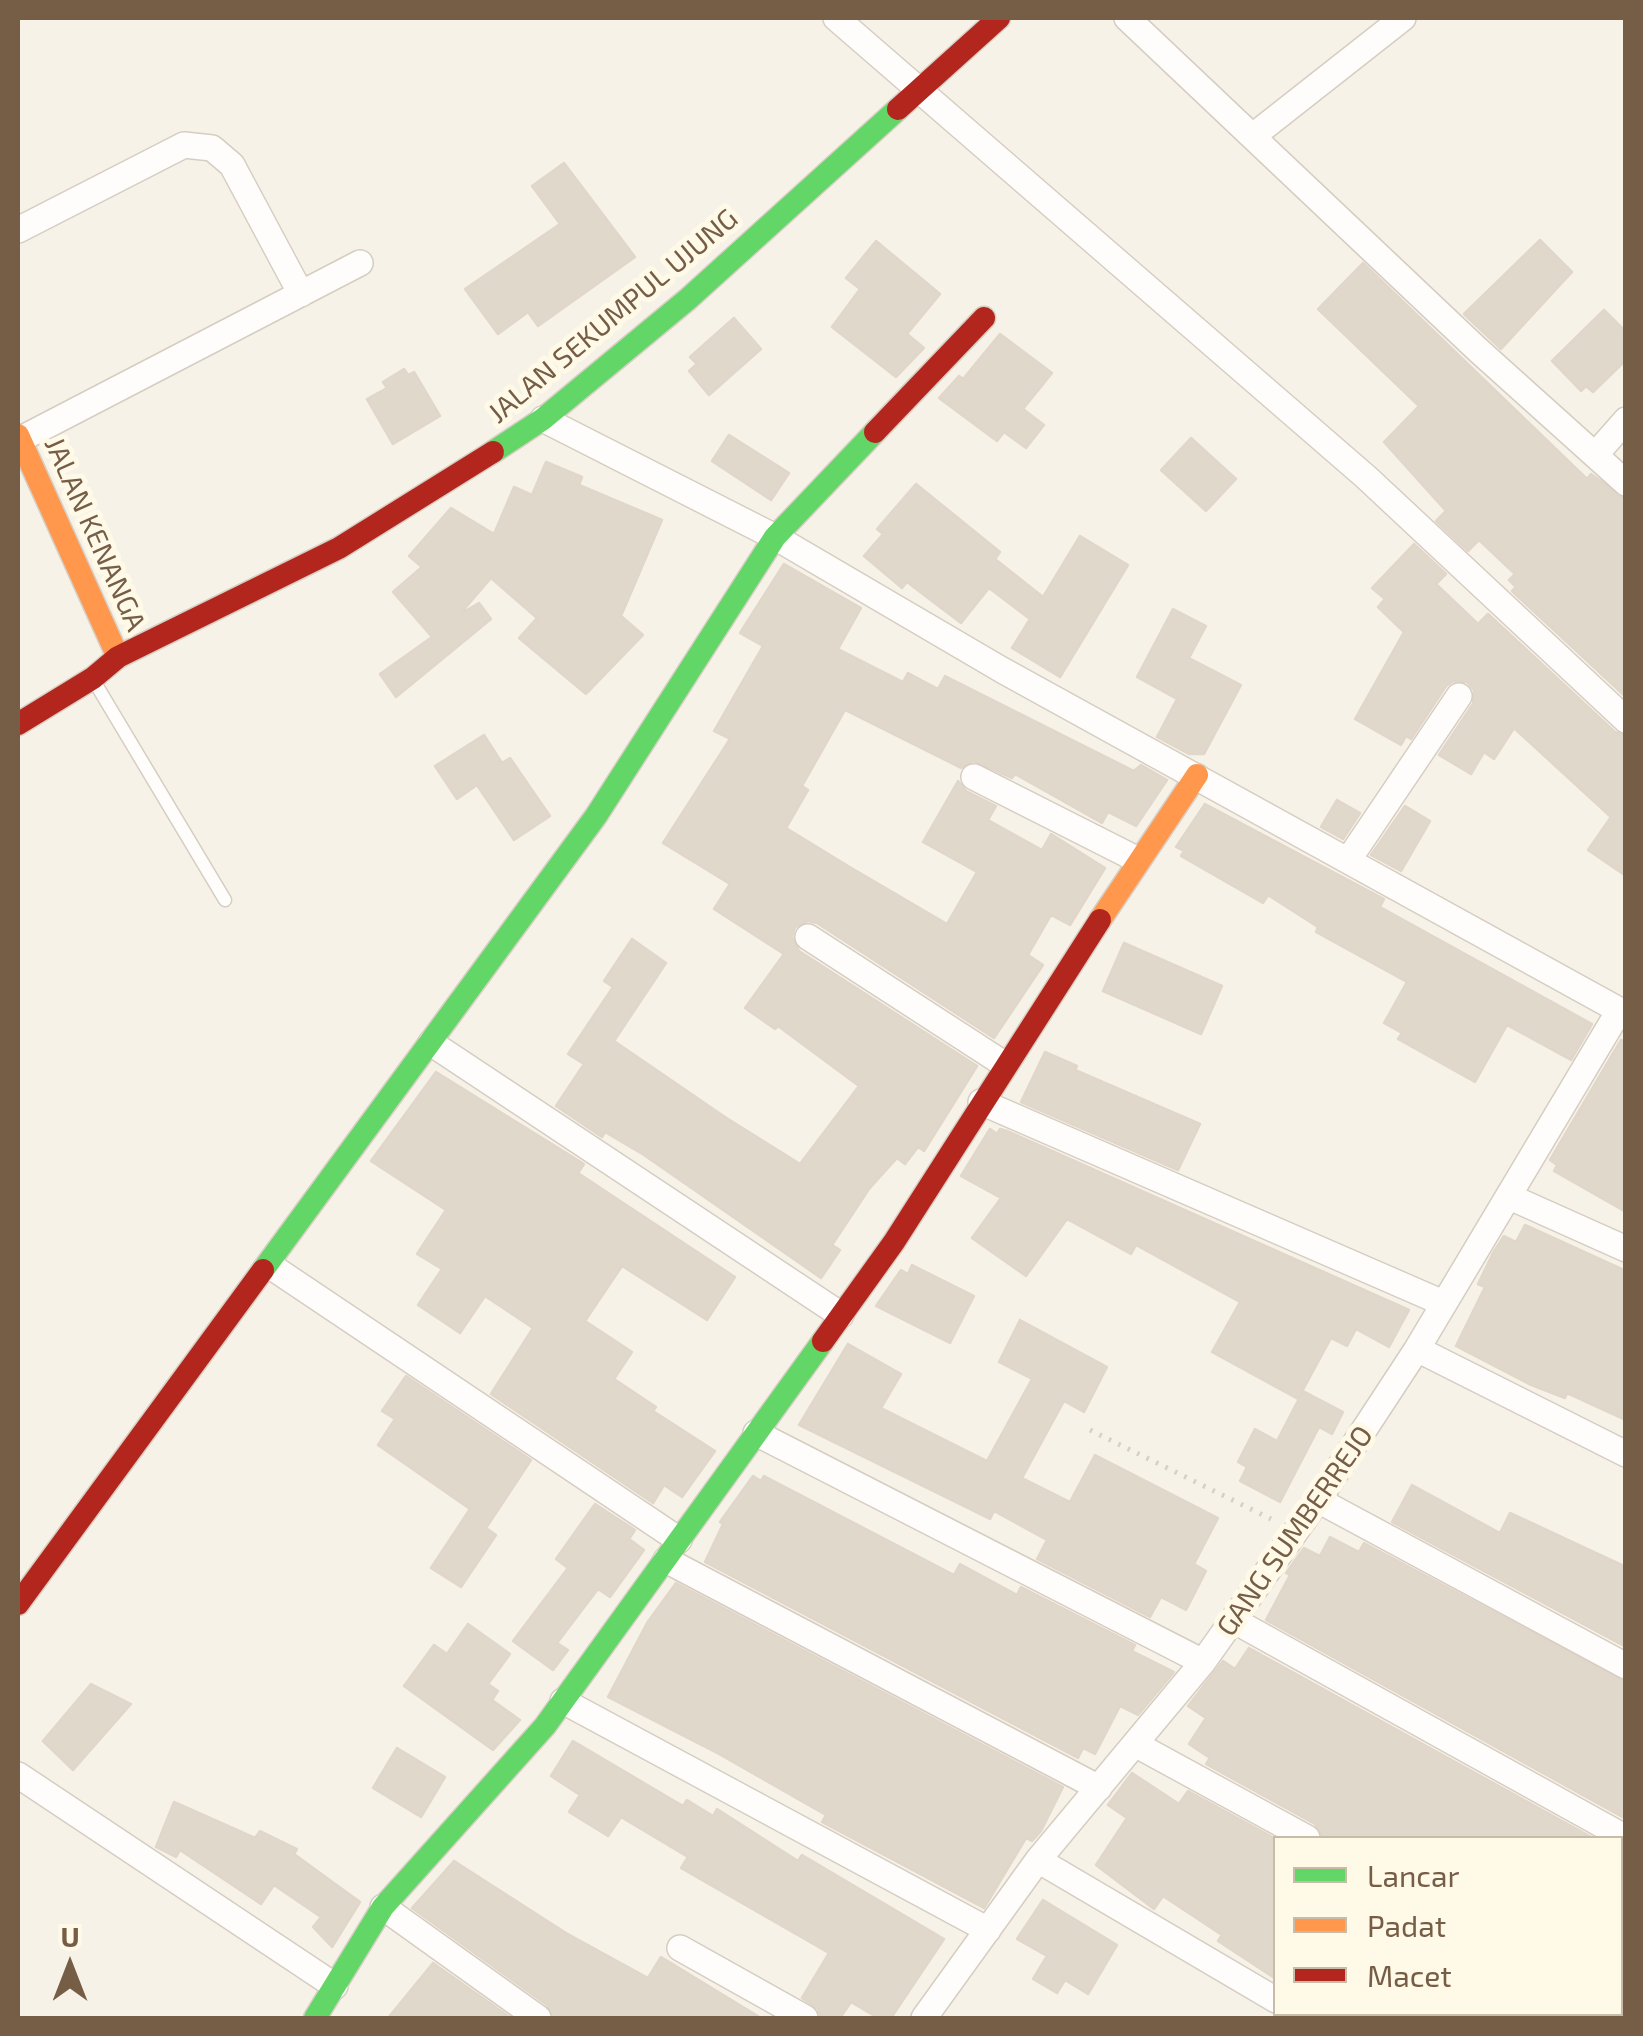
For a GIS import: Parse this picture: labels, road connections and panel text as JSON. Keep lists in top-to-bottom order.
{
  "streets": {
    "street": ["JALAN SEKUMPUL UJUNG", "JALAN KENANGA", "GANG SUMBERREJO"]
  },
  "crossings": [
    ["JALAN SEKUMPUL UJUNG", "JALAN KENANGA"]
  ],
  "legend": ["Lancar", "Padat", "Macet"],
  "north": "top"
}
